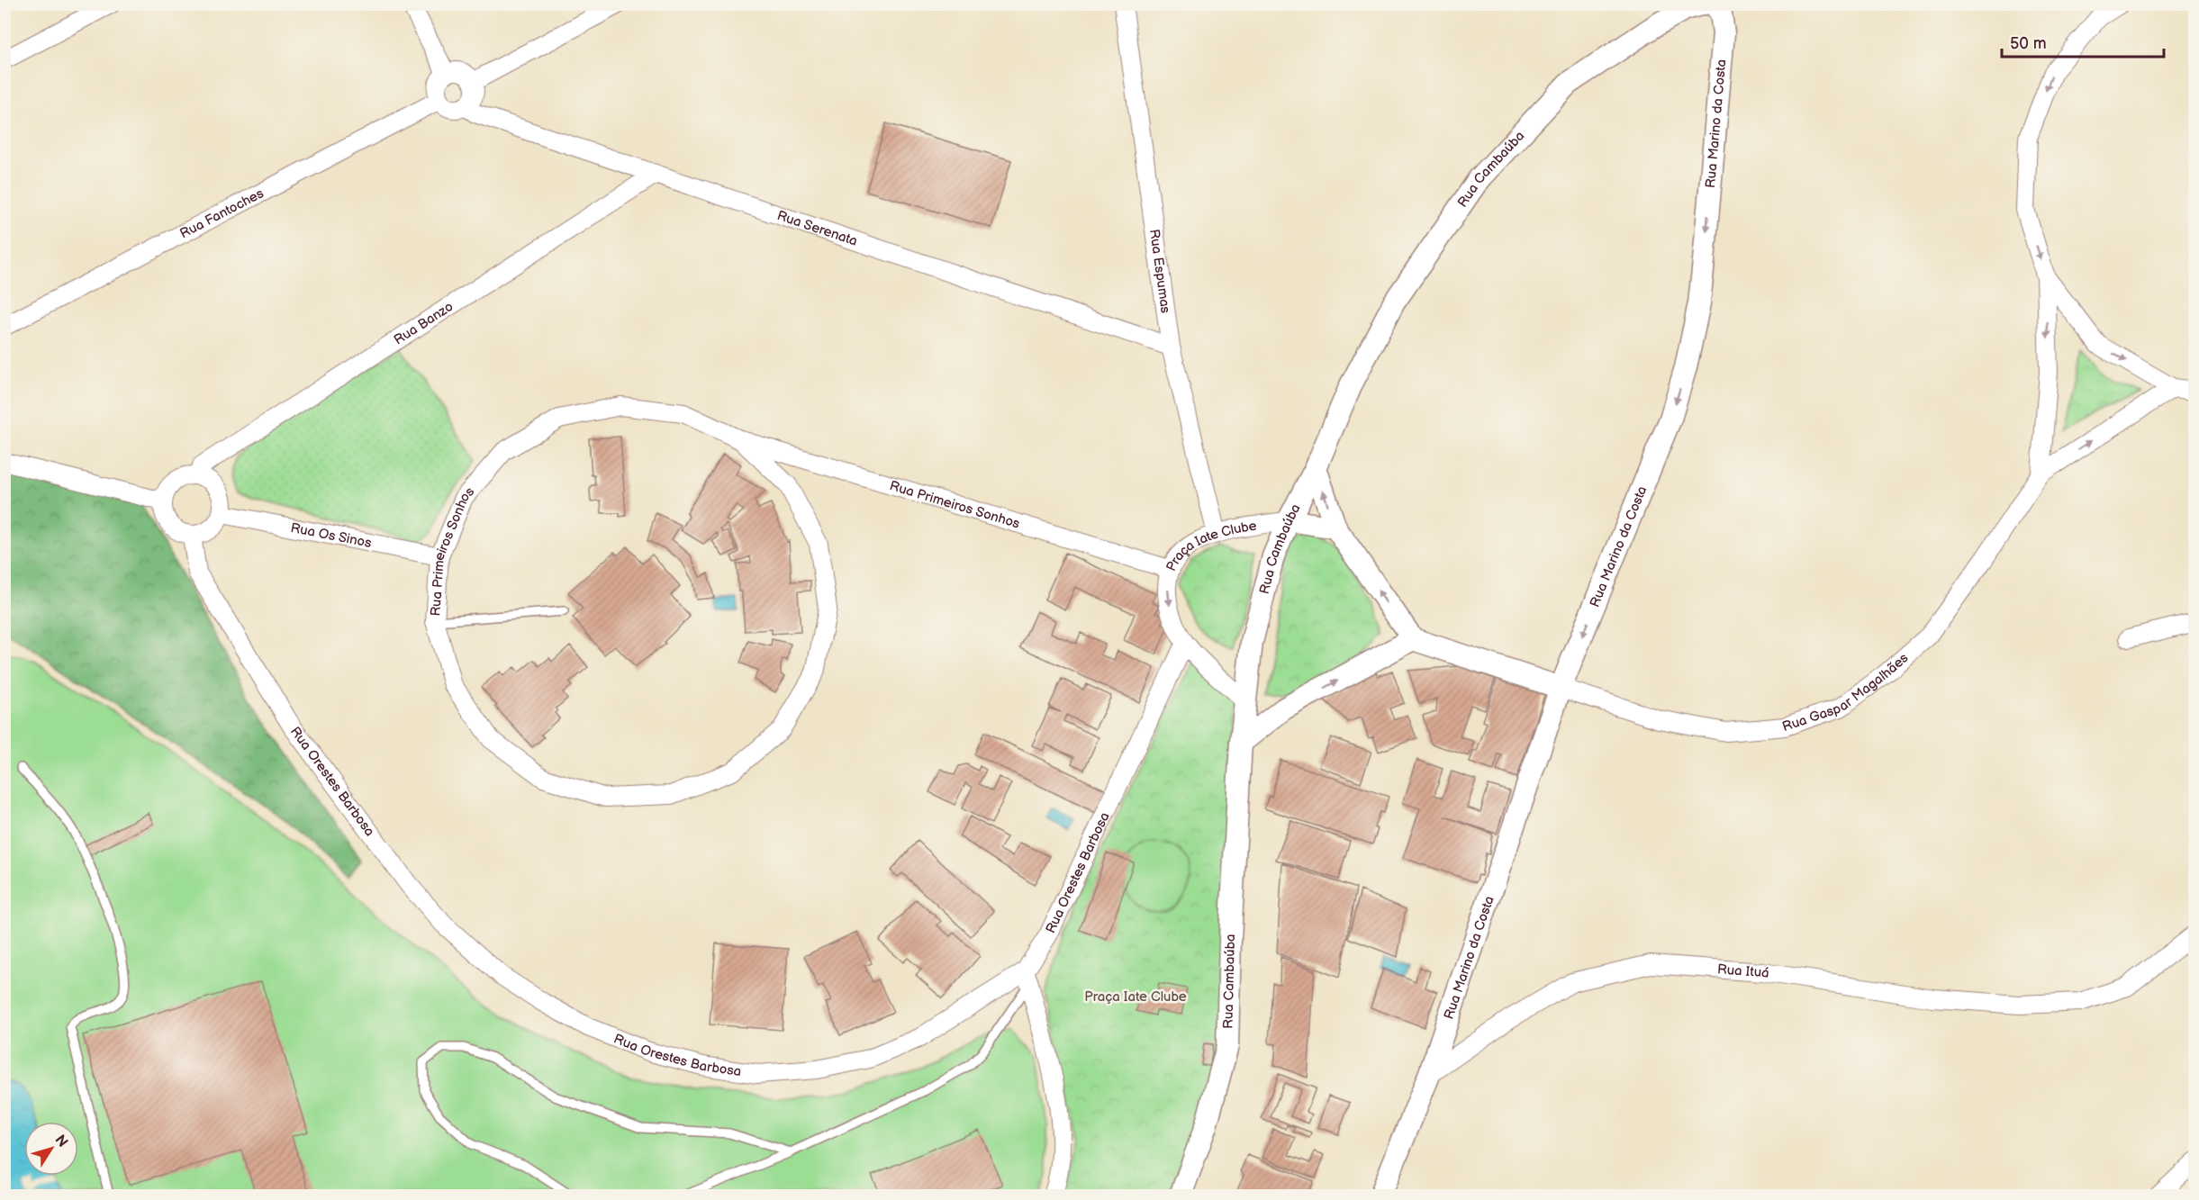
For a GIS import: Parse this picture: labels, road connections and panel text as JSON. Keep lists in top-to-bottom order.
{
  "streets": {
    "street": [
      "Rua Marino da Costa",
      "Rua Cambaúba",
      "Rua Fantoches",
      "Rua Serenata",
      "Rua Espumas",
      "Rua Banzo",
      "Rua Primeiros Sonhos",
      "Rua Os Sinos",
      "Praça Iate Clube",
      "Rua Gaspar Magalhães",
      "Rua Orestes Barbosa",
      "Rua Ituá"
    ]
  },
  "crossings": [
    ["Rua Marino da Costa", "Rua Gaspar Magalhães"],
    ["Rua Marino da Costa", "Rua Ituá"],
    ["Rua Cambaúba", "Praça Iate Clube"],
    ["Rua Fantoches", "Rua Serenata"],
    ["Rua Serenata", "Rua Espumas"],
    ["Rua Serenata", "Rua Banzo"],
    ["Rua Espumas", "Praça Iate Clube"],
    ["Rua Banzo", "Rua Os Sinos"],
    ["Rua Banzo", "Rua Orestes Barbosa"],
    ["Rua Primeiros Sonhos", "Rua Os Sinos"],
    ["Rua Primeiros Sonhos", "Praça Iate Clube"],
    ["Rua Os Sinos", "Rua Orestes Barbosa"],
    ["Praça Iate Clube", "Rua Orestes Barbosa"]
  ],
  "one_way": ["Rua Marino da Costa"],
  "parks": ["Praça Iate Clube"],
  "scale_bar": "50 m",
  "north": "top right"
}
